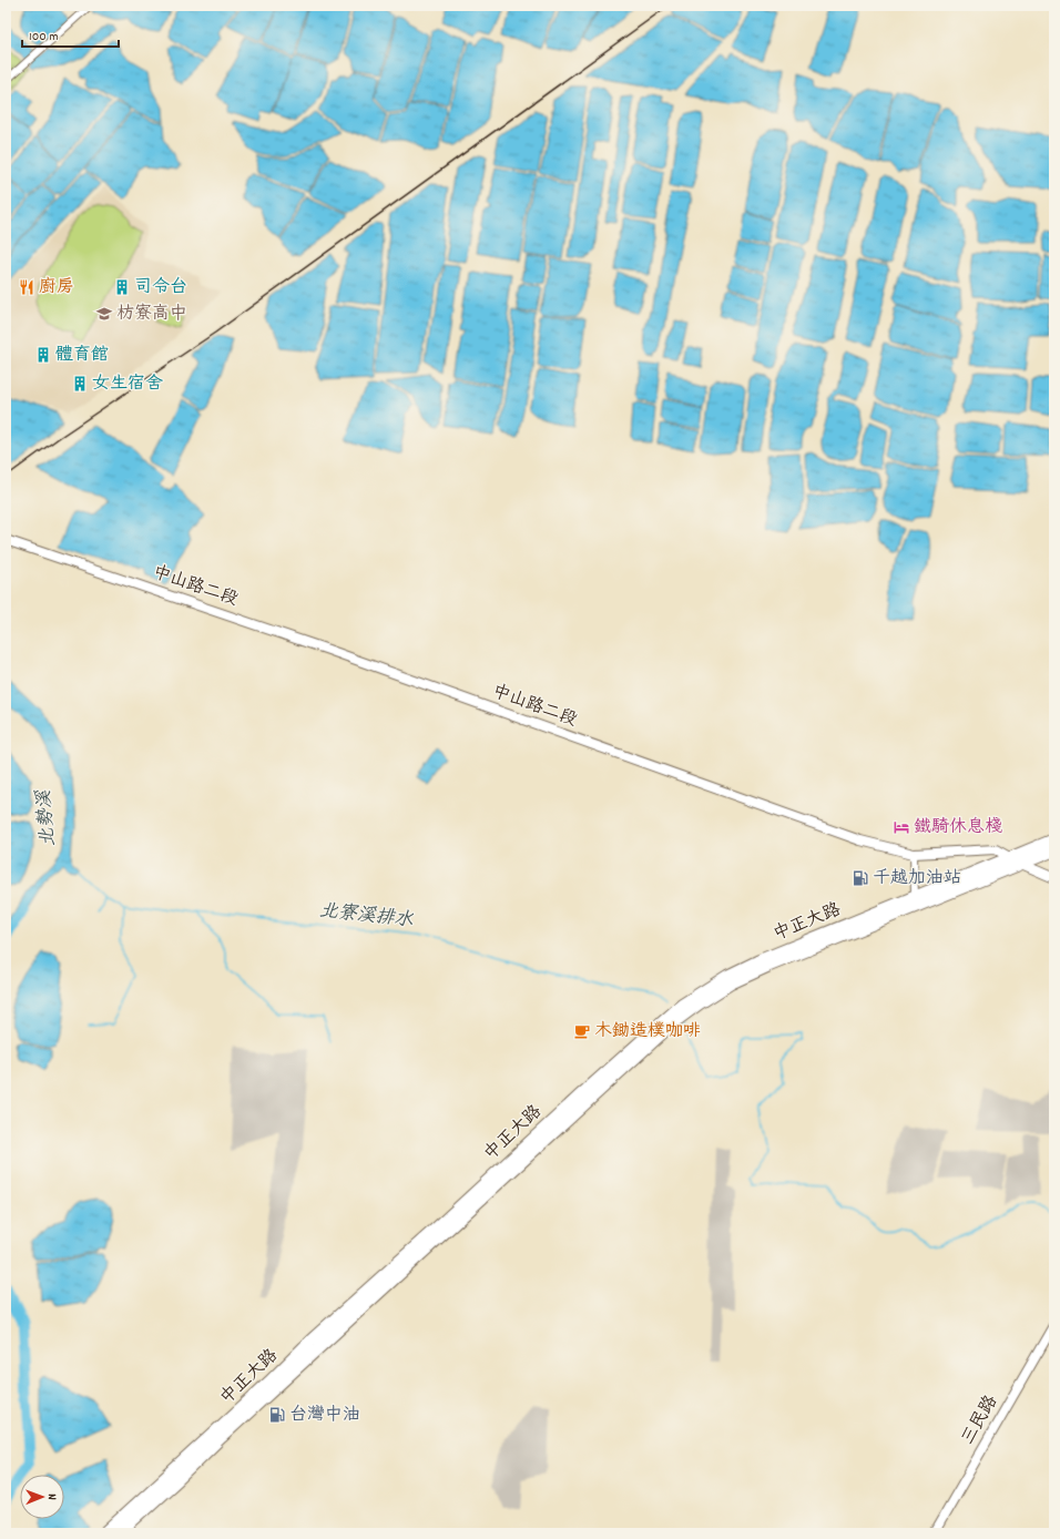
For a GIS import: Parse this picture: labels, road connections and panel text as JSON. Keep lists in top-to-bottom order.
{
  "streets": {
    "main road": ["中正大路"],
    "street": ["中山路二段", "三民路"]
  },
  "crossings": [
    ["中山路二段", "中正大路"]
  ],
  "water": ["北勢溪", "北寮溪排水"],
  "places": {
    "restaurant": ["廚房"],
    "building": ["司令台", "體育館", "女生宿舍"],
    "school or university": ["枋寮高中"],
    "hotel": ["鐵騎休息棧"],
    "fuel station": ["千越加油站", "台灣中油"],
    "cafe": ["木鋤造樸咖啡"]
  },
  "scale_bar": "100 m",
  "north": "right"
}
